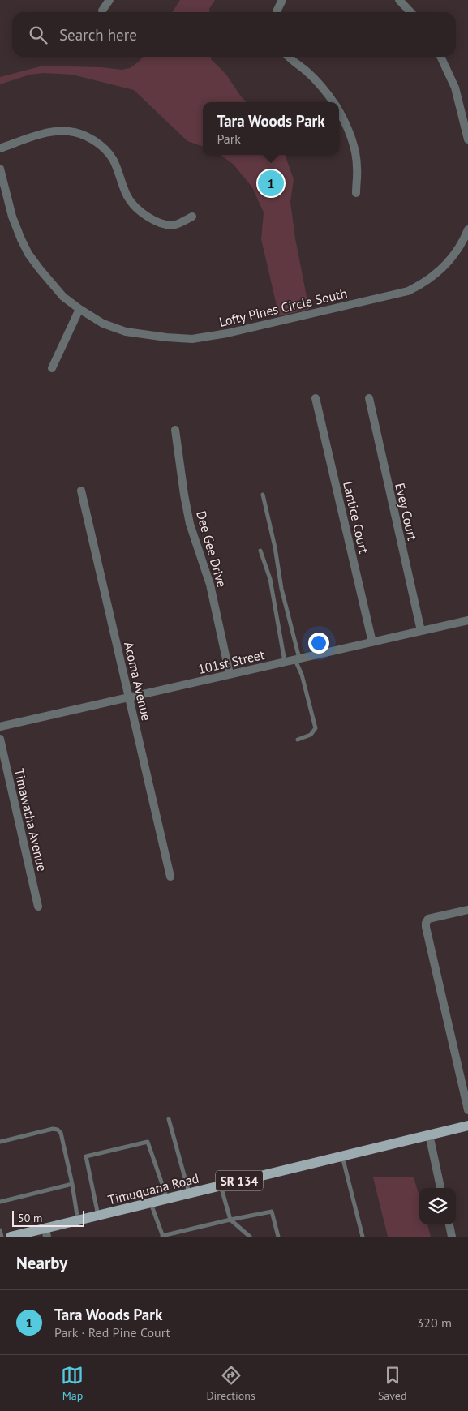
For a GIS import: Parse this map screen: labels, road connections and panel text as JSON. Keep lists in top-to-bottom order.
{
  "streets": {
    "main road": ["SR 134", "Timuquana Road"],
    "street": [
      "Lofty Pines Circle South",
      "Evey Court",
      "Lantice Court",
      "Dee Gee Drive",
      "101st Street",
      "Acoma Avenue",
      "Timawatha Avenue"
    ]
  },
  "crossings": [
    ["Evey Court", "101st Street"],
    ["Lantice Court", "101st Street"],
    ["Dee Gee Drive", "101st Street"],
    ["101st Street", "Acoma Avenue"]
  ],
  "scale_bar": "50 m",
  "page": {
    "search": "Search here",
    "popup": ["Tara Woods Park", "Park"],
    "pins": "1",
    "scale": "50 m",
    "heading": "Nearby",
    "list": [
      {
        "mark": "1",
        "name": "Tara Woods Park",
        "note": "Park · Red Pine Court",
        "value": "320 m"
      }
    ],
    "nav": ["Map", "Directions", "Saved"]
  }
}
